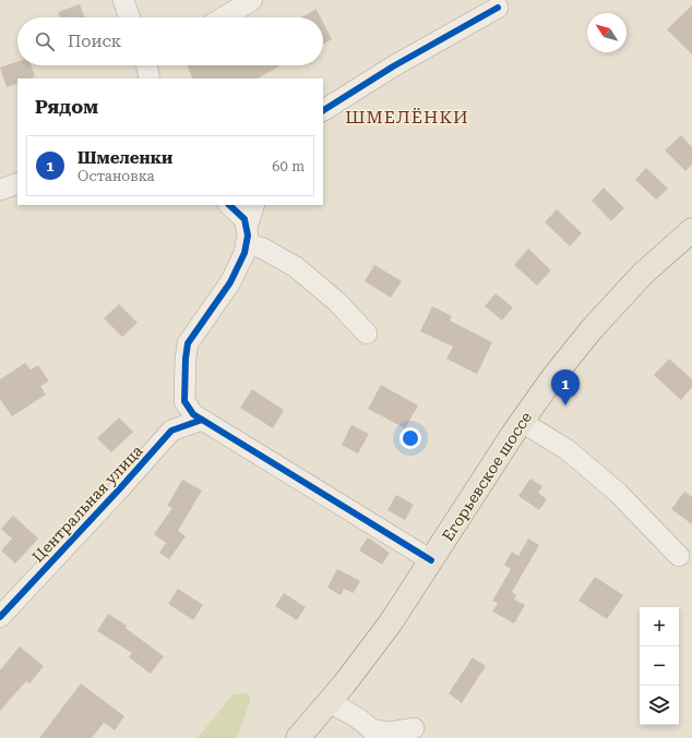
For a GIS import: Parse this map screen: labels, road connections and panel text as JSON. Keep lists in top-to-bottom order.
{
  "streets": {
    "main road": ["Егорьевское шоссе"],
    "street": ["Центральная улица"]
  },
  "districts": ["ШМЕЛЁНКИ"],
  "north": "top left",
  "page": {
    "search": "Поиск",
    "heading": "Рядом",
    "list": [
      {
        "mark": "1",
        "name": "Шмеленки",
        "note": "Остановка",
        "value": "60 m"
      }
    ],
    "pins": "1",
    "map_buttons": ["+", "−"]
  }
}
